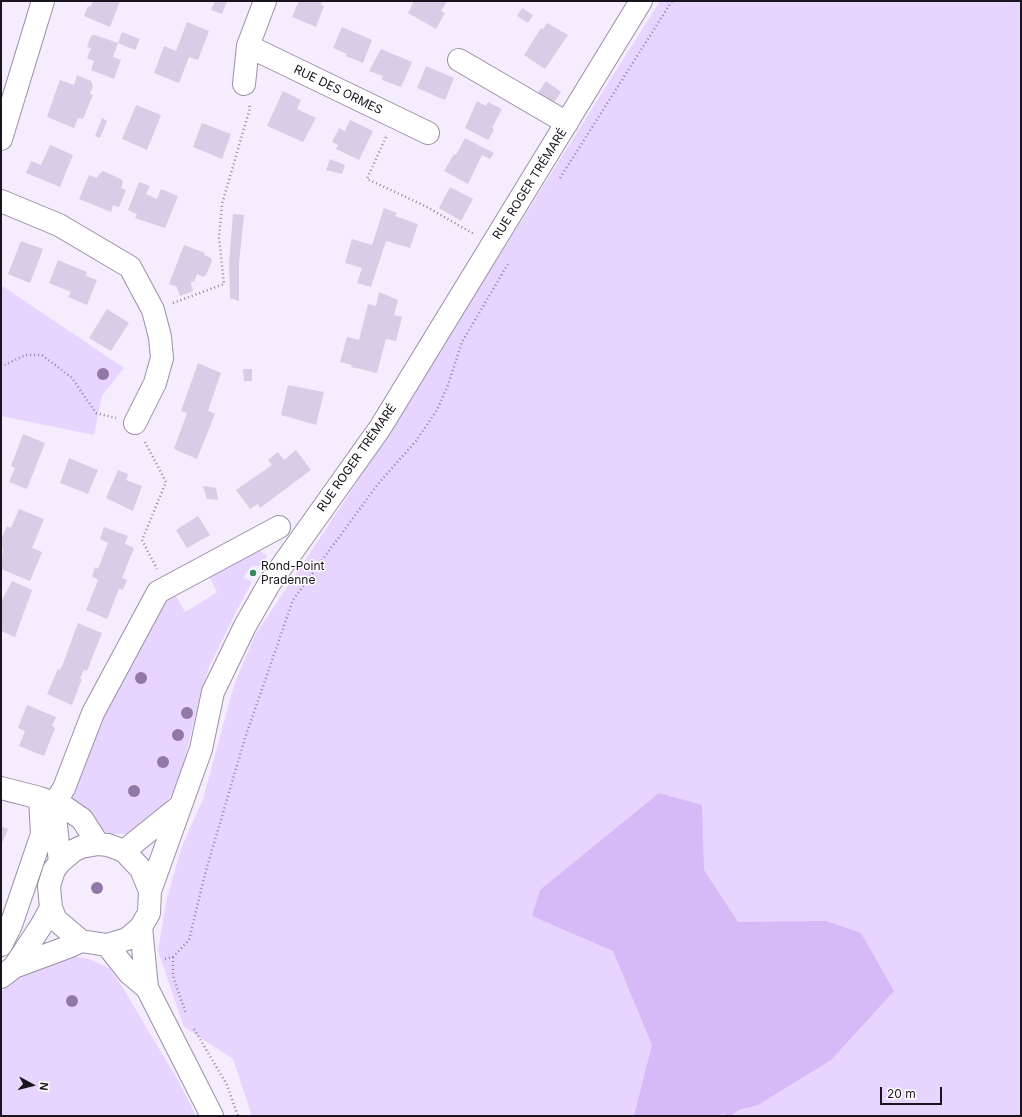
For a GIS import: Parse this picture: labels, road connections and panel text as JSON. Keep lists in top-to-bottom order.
{
  "streets": {
    "street": ["RUE DES ORMES", "RUE ROGER TRÉMARÉ"]
  },
  "places": ["Rond-Point Pradenne"],
  "scale_bar": "20 m",
  "north": "right"
}
